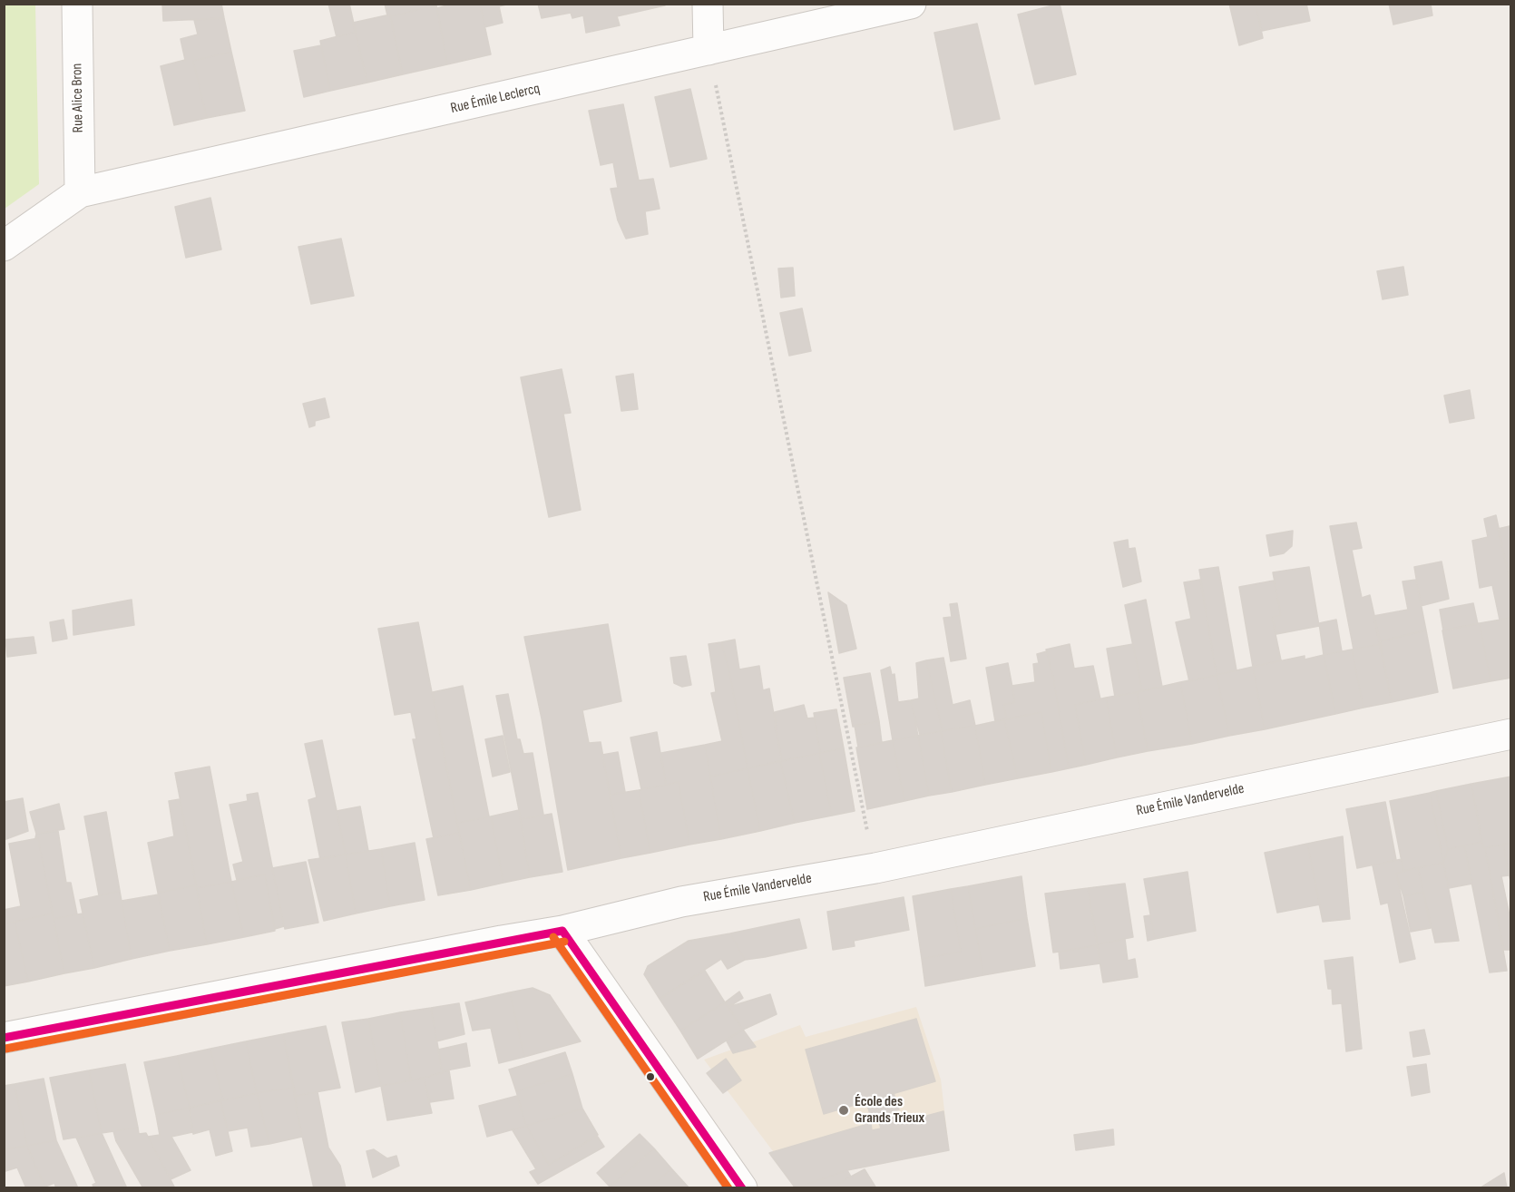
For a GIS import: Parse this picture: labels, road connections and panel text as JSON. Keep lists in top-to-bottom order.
{
  "streets": {
    "street": ["Rue Alice Bron", "Rue Émile Leclercq", "Rue Émile Vandervelde"]
  },
  "crossings": [
    ["Rue Alice Bron", "Rue Émile Leclercq"]
  ],
  "places": ["École des Grands Trieux"]
}
